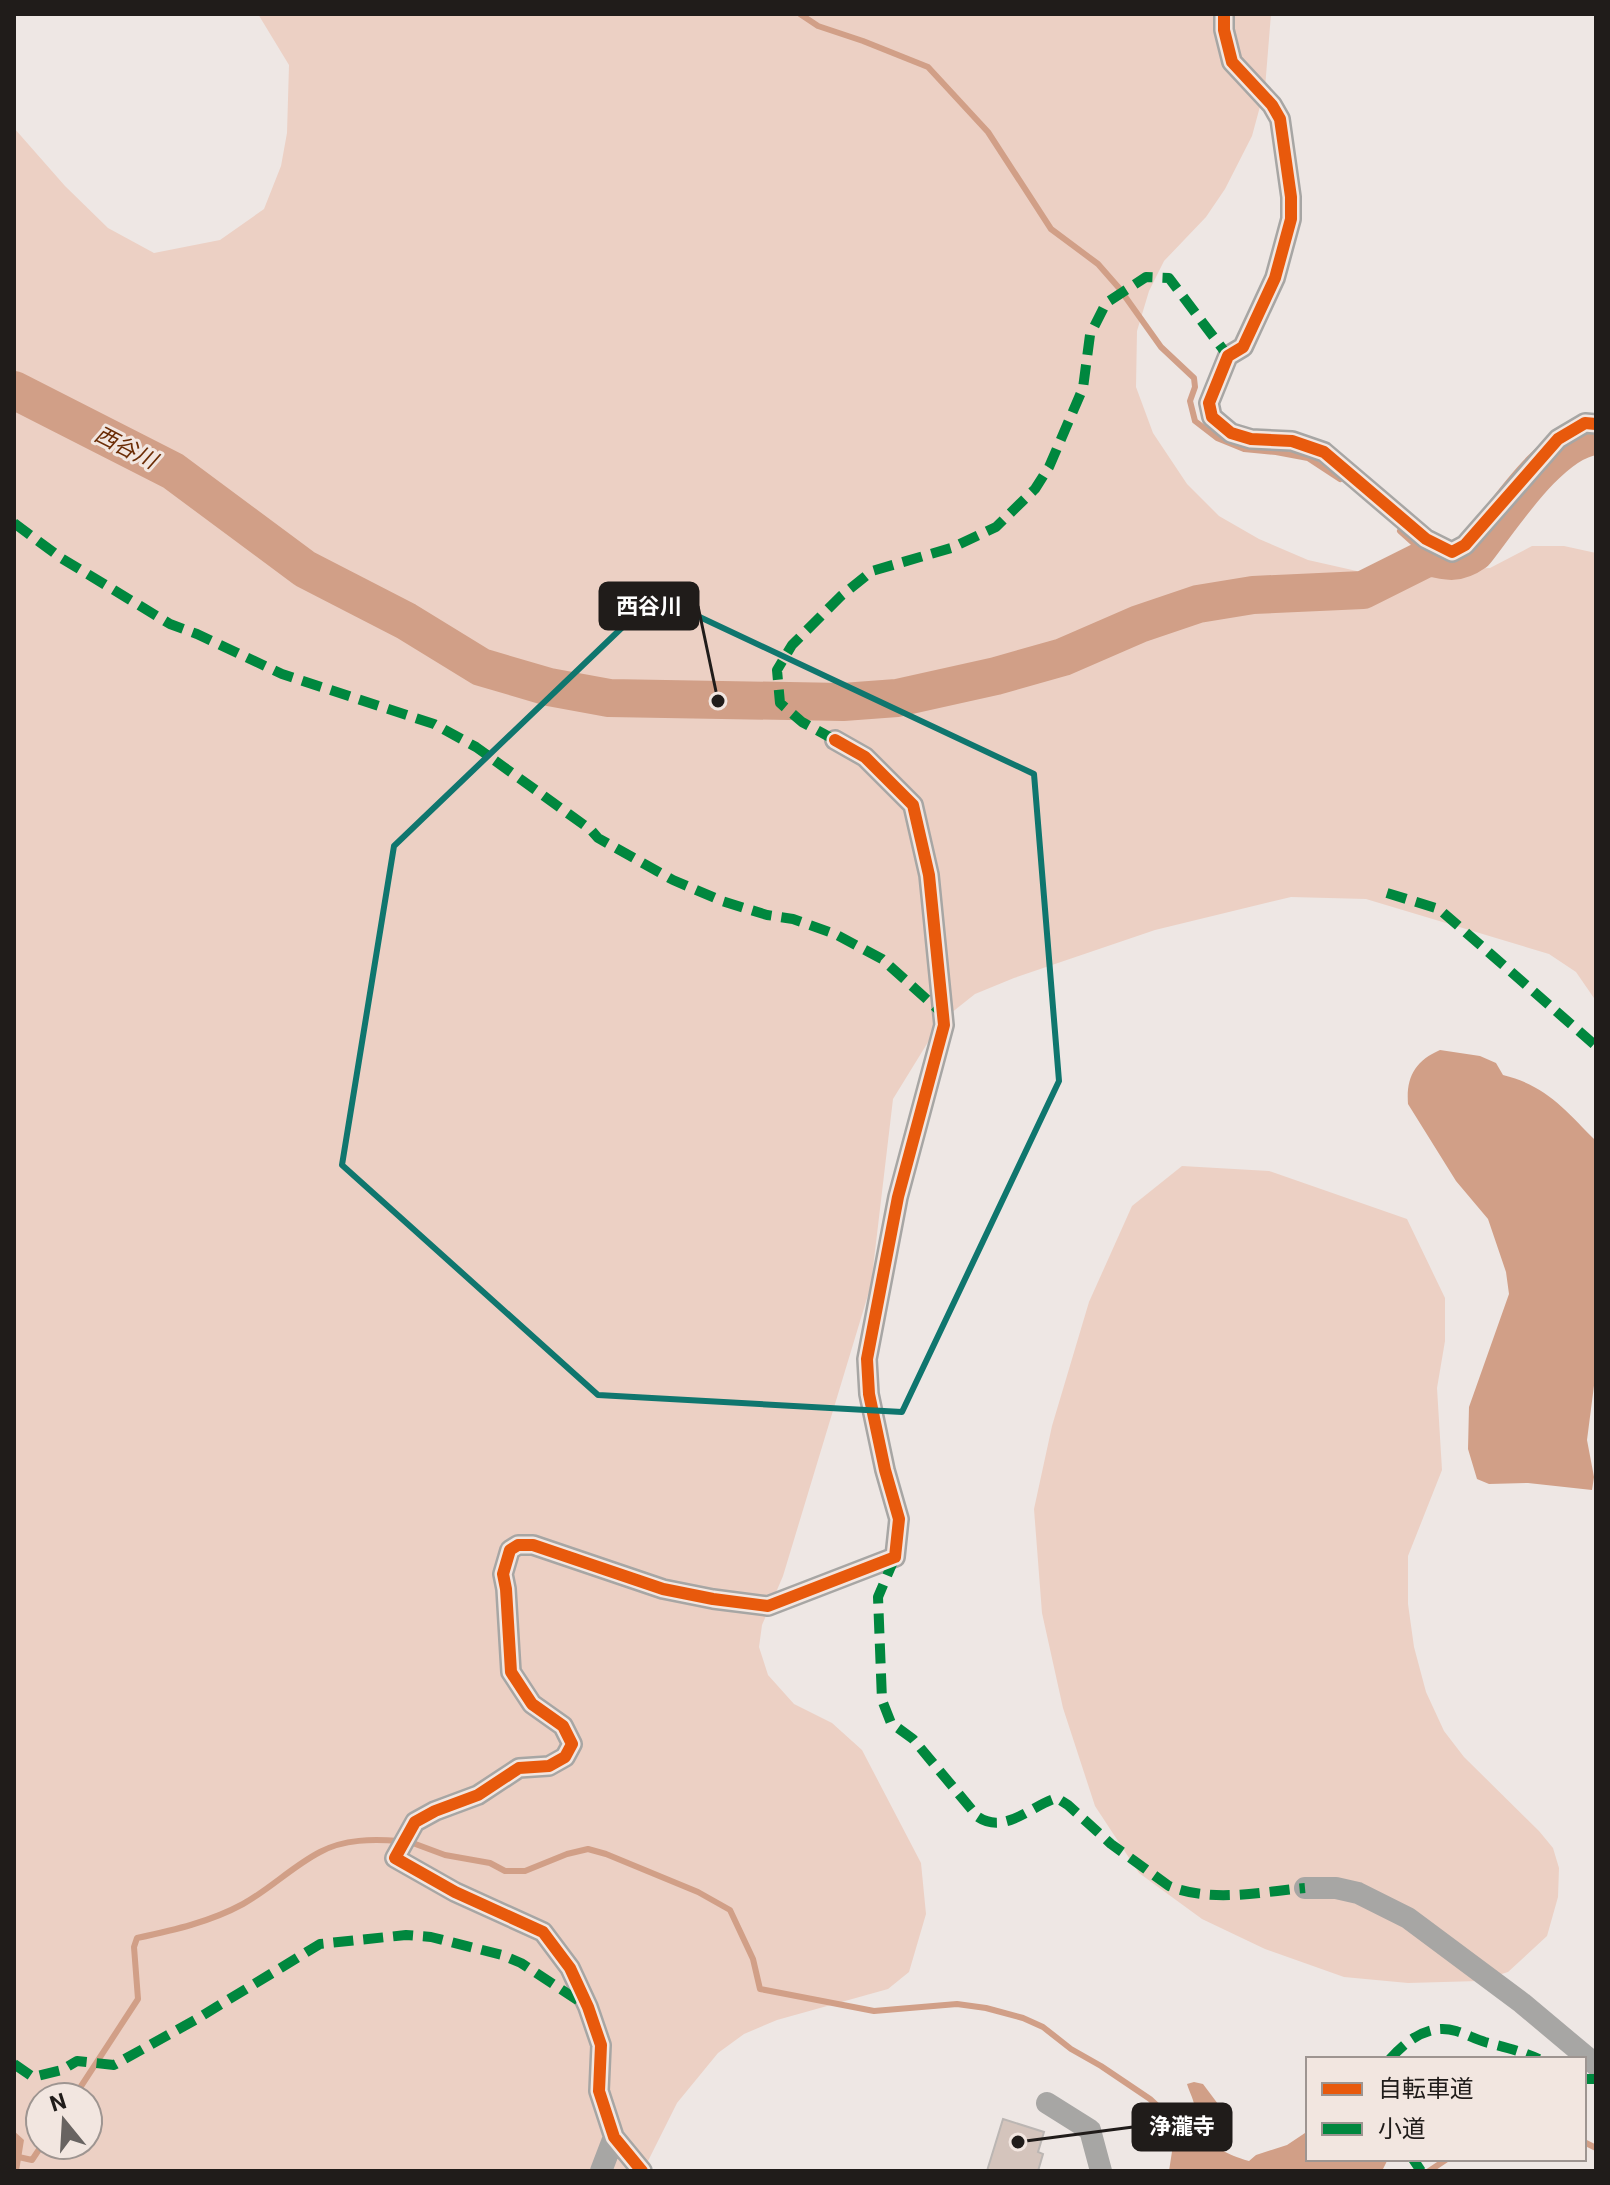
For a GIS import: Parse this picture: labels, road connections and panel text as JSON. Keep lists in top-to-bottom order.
{
  "water": ["西谷川"],
  "places": ["西谷川", "浄瀧寺"],
  "legend": ["自転車道", "小道"],
  "north": "top"
}
